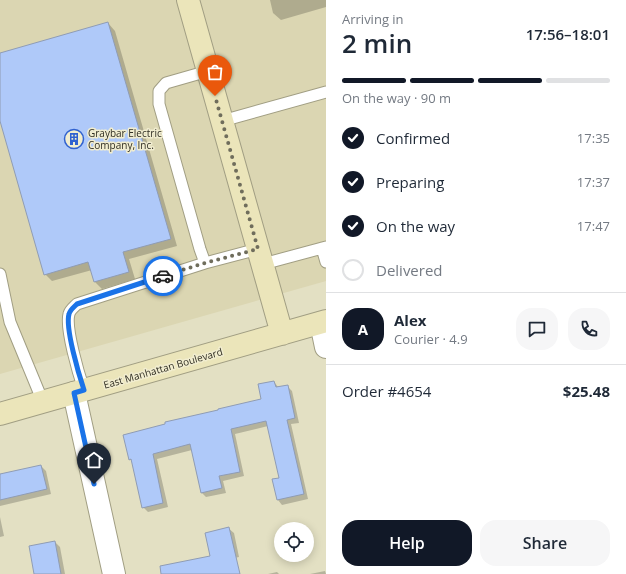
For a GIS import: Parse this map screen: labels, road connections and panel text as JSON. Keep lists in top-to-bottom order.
{
  "streets": {
    "street": ["East Manhattan Boulevard"]
  },
  "places": {
    "building": ["Graybar Electric Company, Inc."]
  },
  "page": {
    "heading": ["2 min", "Arriving in", "17:56–18:01"],
    "panel": [
      "Alex",
      "Courier · 4.9",
      "Order #4654",
      "$25.48"
    ],
    "bar": "On the way · 90 m",
    "list": [
      ["Confirmed", "17:35"],
      ["Preparing", "17:37"],
      ["On the way", "17:47"],
      "Delivered"
    ],
    "round": "A",
    "buttons": ["Help", "Share"]
  }
}
